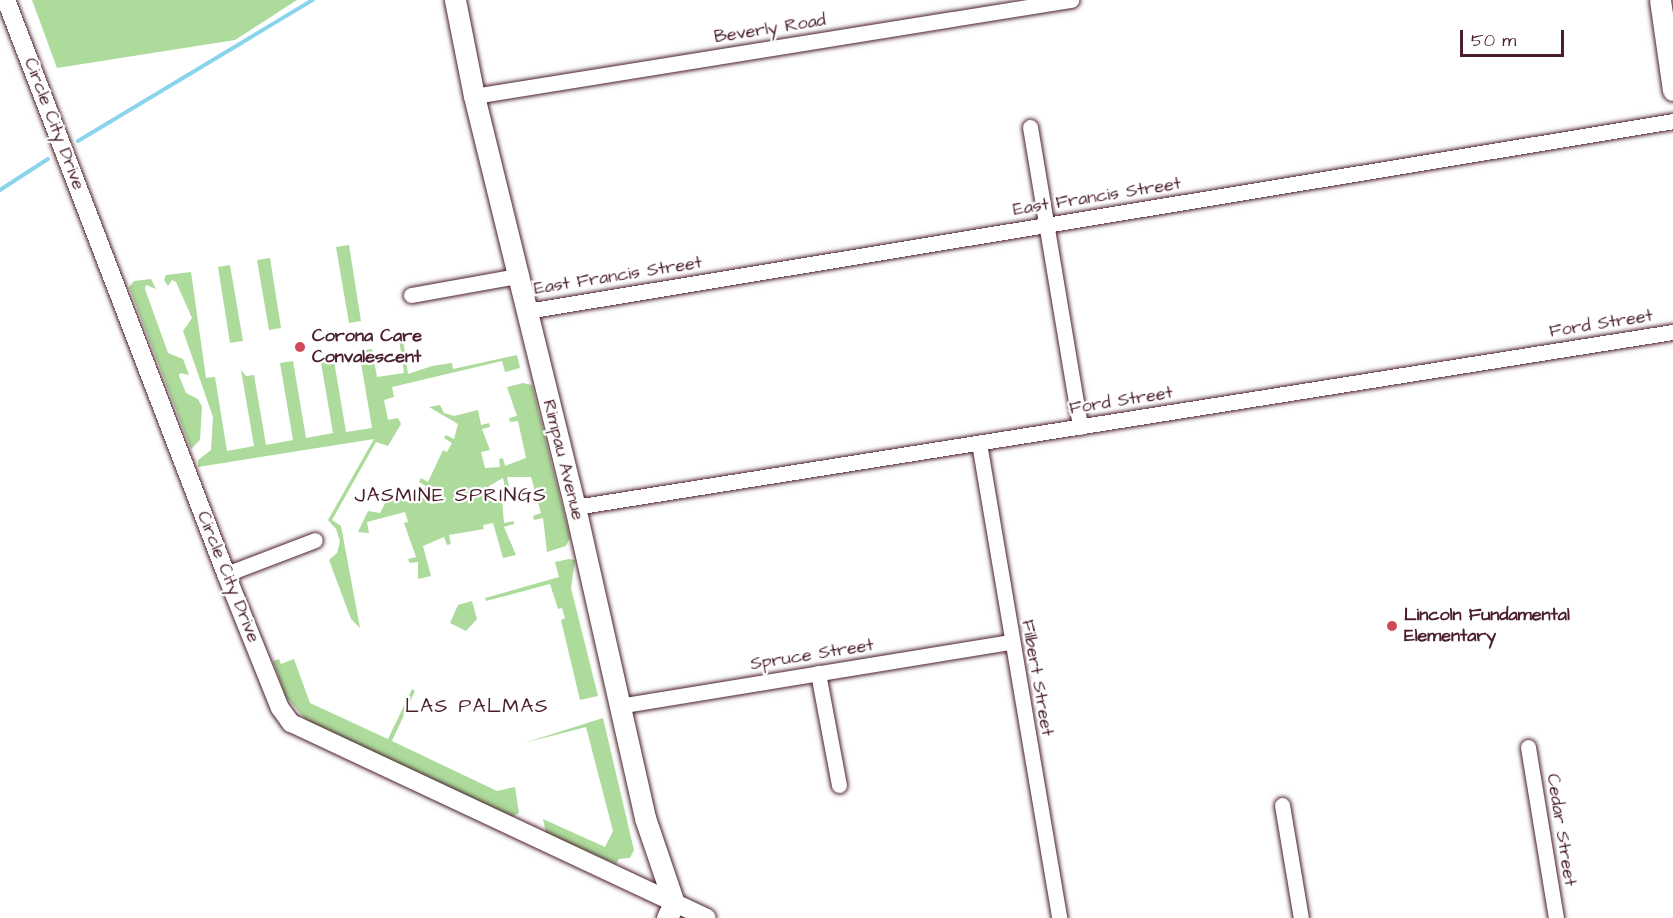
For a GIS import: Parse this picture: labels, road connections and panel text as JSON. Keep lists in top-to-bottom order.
{
  "streets": {
    "main road": ["Rimpau Avenue"],
    "street": [
      "Beverly Road",
      "Circle City Drive",
      "East Francis Street",
      "Ford Street",
      "Spruce Street",
      "Filbert Street",
      "Cedar Street"
    ]
  },
  "crossings": [
    ["Beverly Road", "Rimpau Avenue"],
    ["Circle City Drive", "Rimpau Avenue"],
    ["East Francis Street", "Rimpau Avenue"],
    ["Ford Street", "Rimpau Avenue"],
    ["Ford Street", "Filbert Street"],
    ["Rimpau Avenue", "Spruce Street"],
    ["Spruce Street", "Filbert Street"]
  ],
  "districts": ["JASMINE SPRINGS", "LAS PALMAS"],
  "places": ["Corona Care Convalescent", "Lincoln Fundamental Elementary"],
  "scale_bar": "50 m"
}
